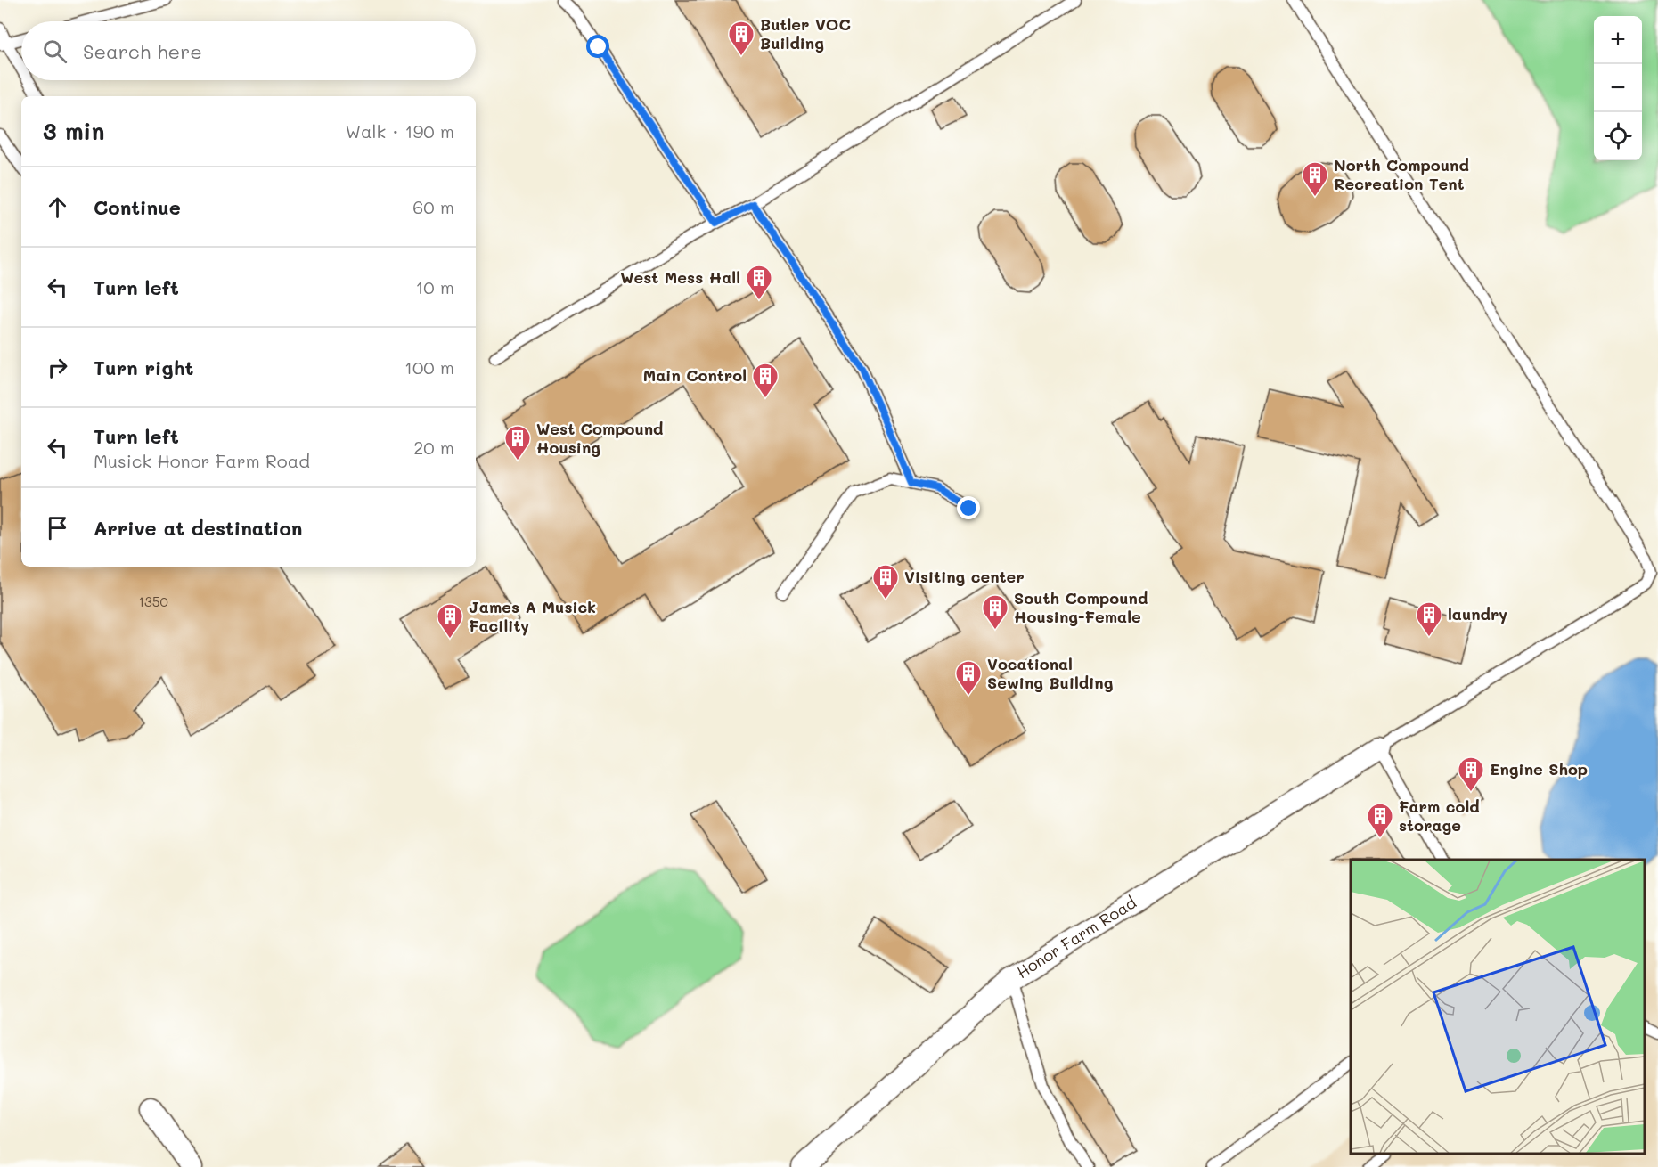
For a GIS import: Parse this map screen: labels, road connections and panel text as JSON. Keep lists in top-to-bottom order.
{
  "streets": {
    "street": ["Honor Farm Road"]
  },
  "places": {
    "building": [
      "Butler VOC Building",
      "North Compound Recreation Tent",
      "West Mess Hall",
      "Main Control",
      "West Compound Housing",
      "Visiting center",
      "South Compound Housing-Female",
      "laundry",
      "James A Musick Facility",
      "Vocational Sewing Building",
      "Engine Shop",
      "Farm cold storage"
    ]
  },
  "house_numbers": ["1350"],
  "page": {
    "map_buttons": ["+", "−"],
    "search": "Search here",
    "heading": ["3 min", "Walk · 190 m"],
    "list": [
      ["Continue", "60 m"],
      ["Turn left", "10 m"],
      ["Turn right", "100 m"],
      ["Turn left", "Musick Honor Farm Road", "20 m"],
      "Arrive at destination"
    ]
  }
}
